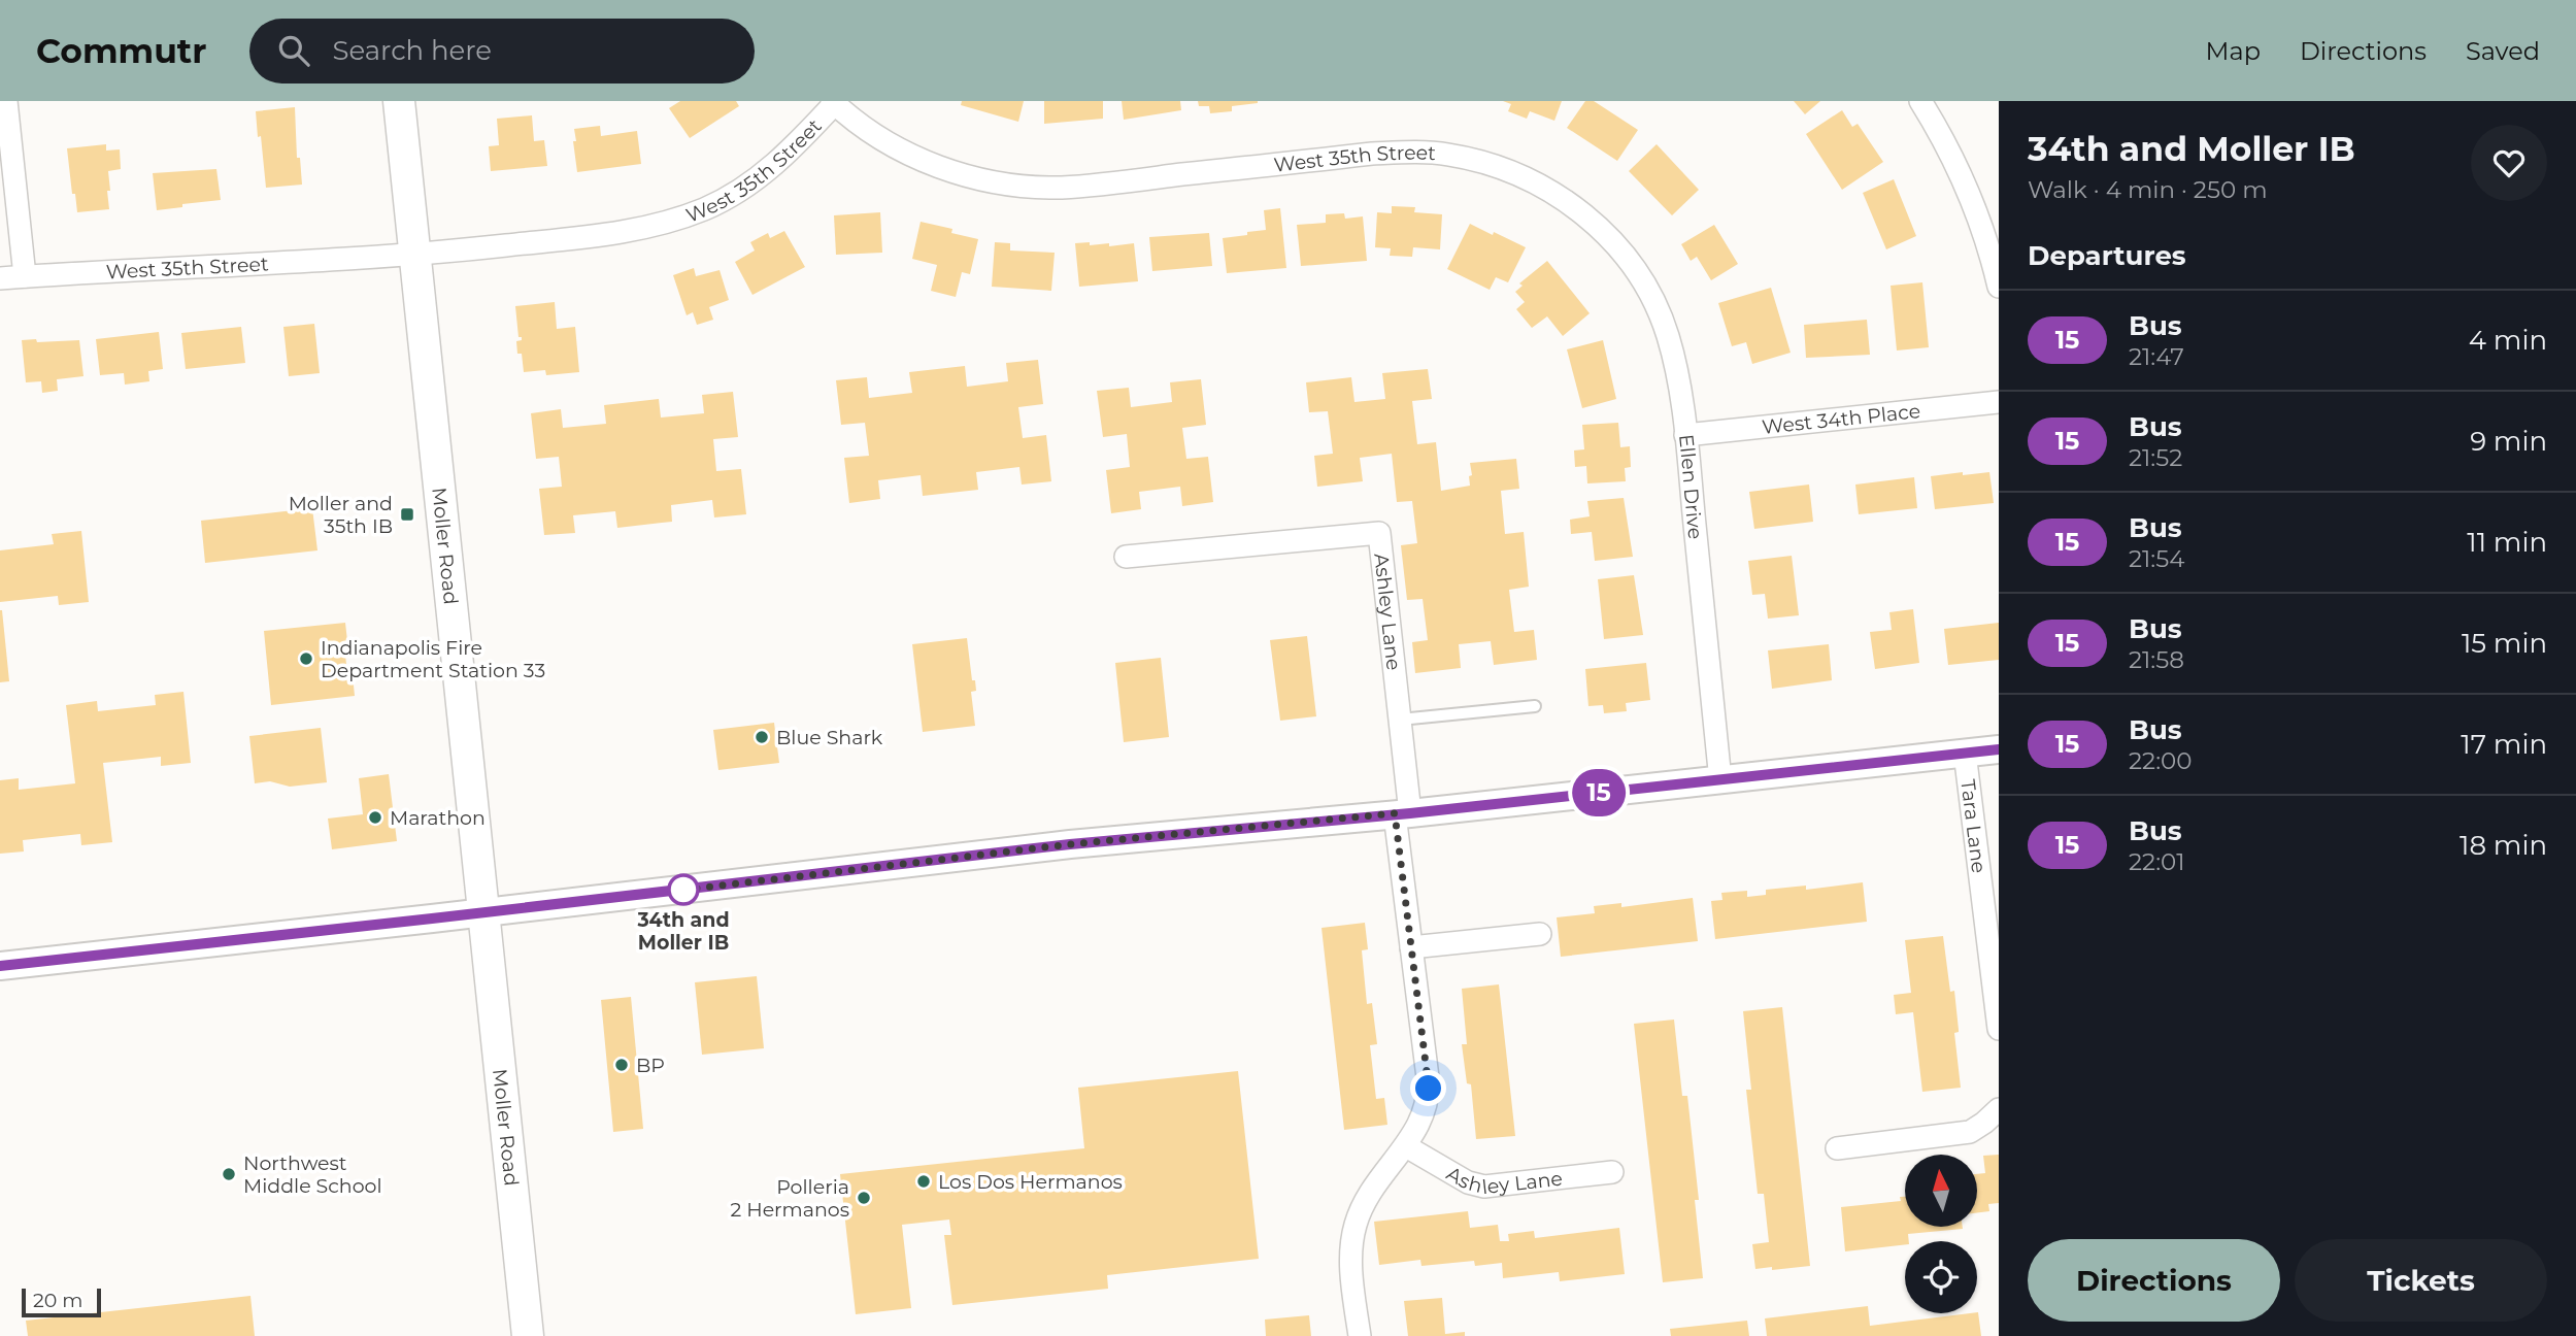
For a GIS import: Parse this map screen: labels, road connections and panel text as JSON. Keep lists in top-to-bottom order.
{
  "streets": {
    "main road": ["Moller Road"],
    "street": [
      "West 35th Street",
      "West 34th Place",
      "Ellen Drive",
      "Ashley Lane",
      "Tara Lane"
    ]
  },
  "crossings": [
    ["West 35th Street", "Ellen Drive"],
    ["West 35th Street", "Moller Road"],
    ["West 34th Place", "Ellen Drive"]
  ],
  "places": {
    "transit": ["Moller and 35th IB"],
    "other": [
      "Indianapolis Fire Department Station 33",
      "Blue Shark",
      "Marathon",
      "34th and Moller IB",
      "BP",
      "Northwest Middle School",
      "Los Dos Hermanos",
      "Polleria 2 Hermanos"
    ]
  },
  "lines": ["bus line 15"],
  "scale_bar": "20 m",
  "north": "top",
  "page": {
    "header": "Commutr",
    "search": "Search here",
    "nav": ["Map", "Directions", "Saved"],
    "on_map": "15",
    "heading": [
      ["34th and Moller IB", "Walk · 4 min · 250 m"],
      "Departures"
    ],
    "list": [
      {
        "mark": "15",
        "name": "Bus",
        "note": "21:47",
        "value": "4 min"
      },
      {
        "mark": "15",
        "name": "Bus",
        "note": "21:52",
        "value": "9 min"
      },
      {
        "mark": "15",
        "name": "Bus",
        "note": "21:54",
        "value": "11 min"
      },
      {
        "mark": "15",
        "name": "Bus",
        "note": "21:58",
        "value": "15 min"
      },
      {
        "mark": "15",
        "name": "Bus",
        "note": "22:00",
        "value": "17 min"
      },
      {
        "mark": "15",
        "name": "Bus",
        "note": "22:01",
        "value": "18 min"
      }
    ],
    "buttons": ["Directions", "Tickets"],
    "scale": "20 m"
  }
}
